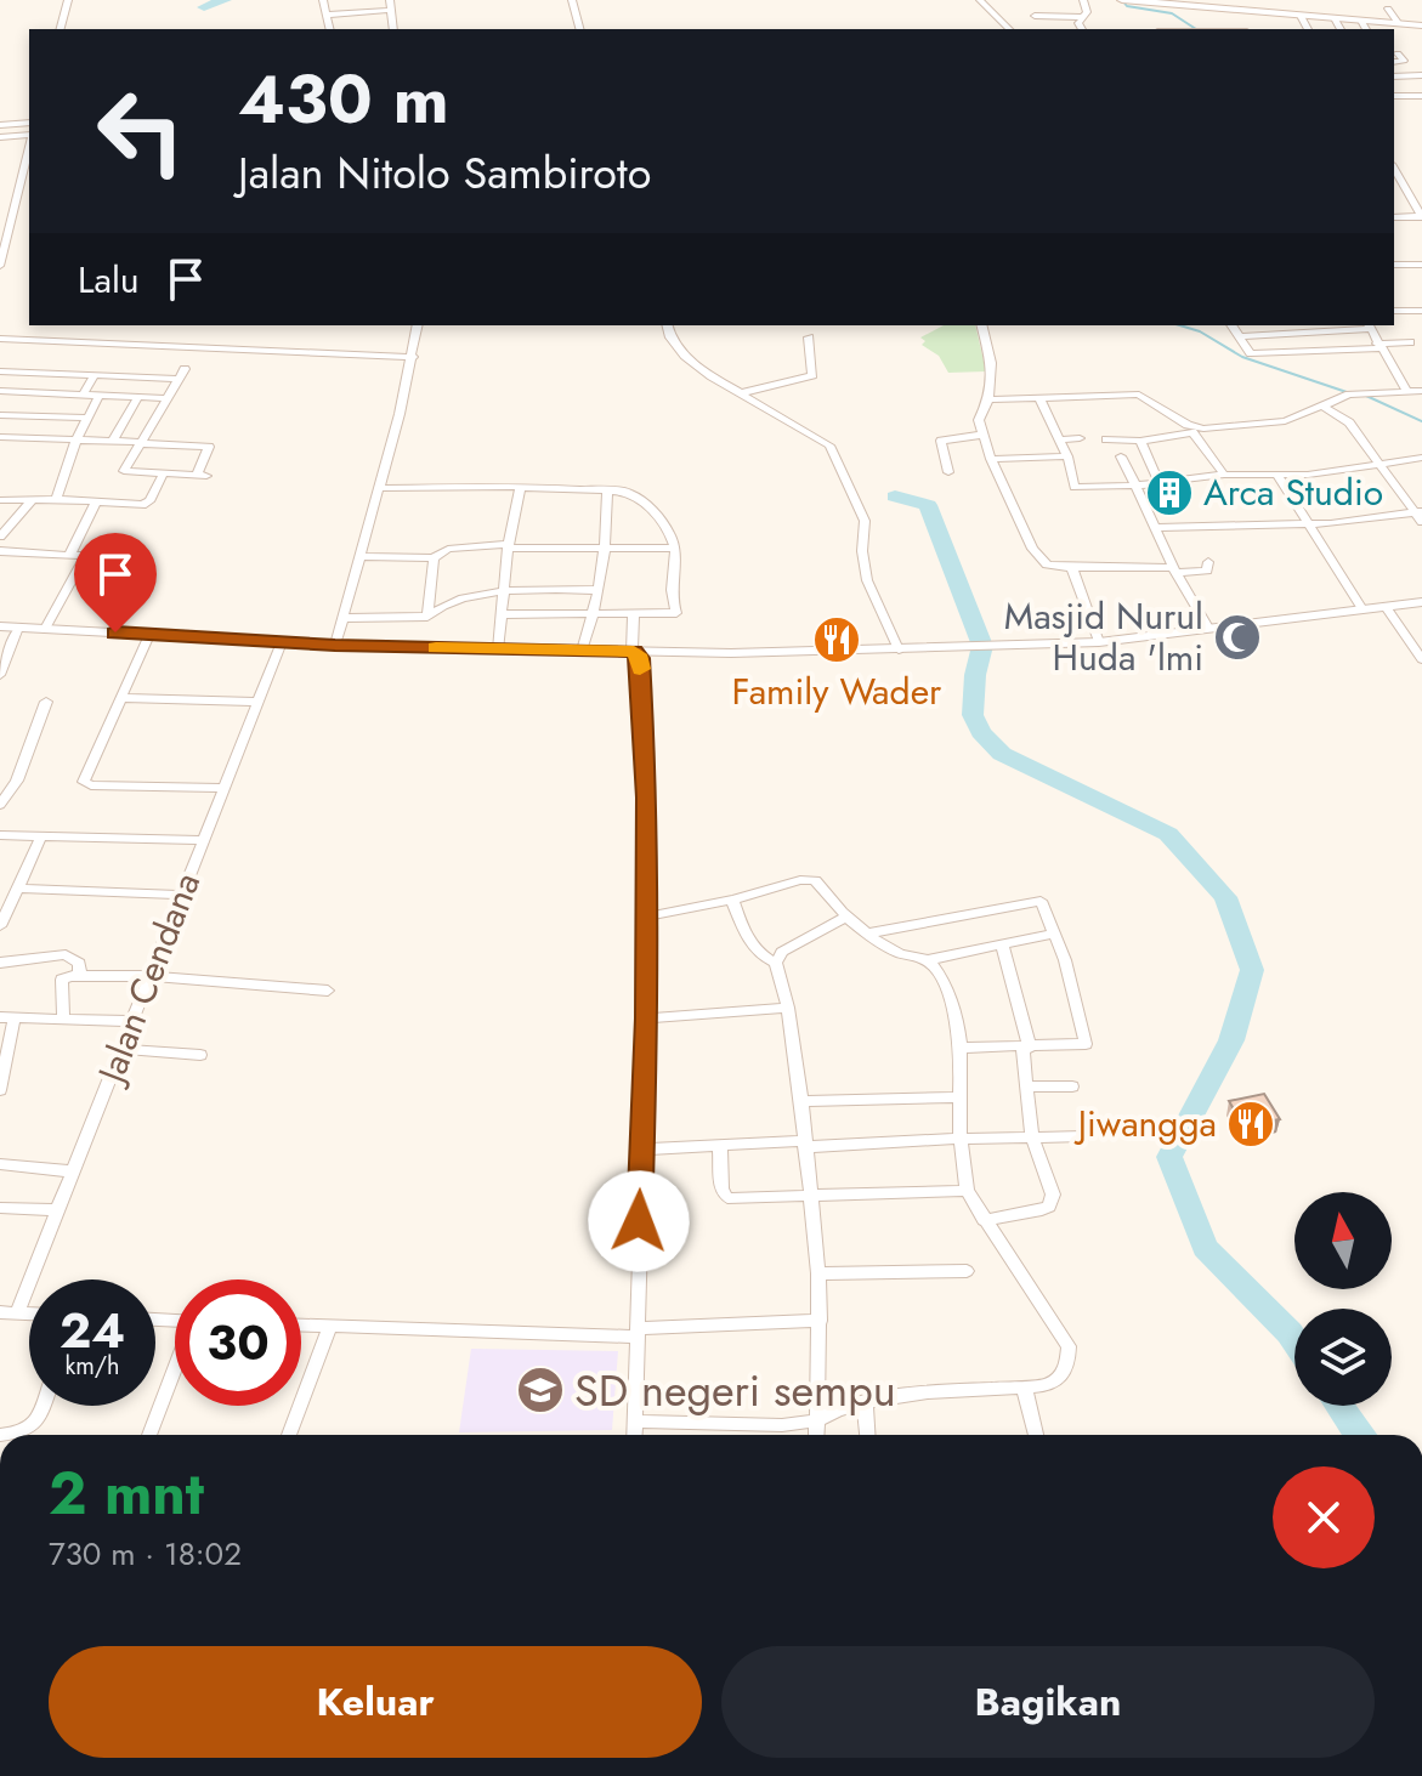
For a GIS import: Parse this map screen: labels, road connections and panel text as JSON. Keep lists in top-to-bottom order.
{
  "streets": {
    "street": ["Jalan Cendana"]
  },
  "places": {
    "building": ["Arca Studio"],
    "mosque": ["Masjid Nurul Huda 'lmi"],
    "restaurant": ["Family Wader", "Jiwangga"],
    "school or university": ["SD negeri sempu"]
  },
  "north": "top",
  "page": {
    "turn": ["430 m", "Jalan Nitolo Sambiroto"],
    "then": "Lalu",
    "speed": "24 km/h",
    "limit": "30",
    "heading": ["2 mnt", "730 m · 18:02"],
    "buttons": ["Keluar", "Bagikan"]
  }
}
